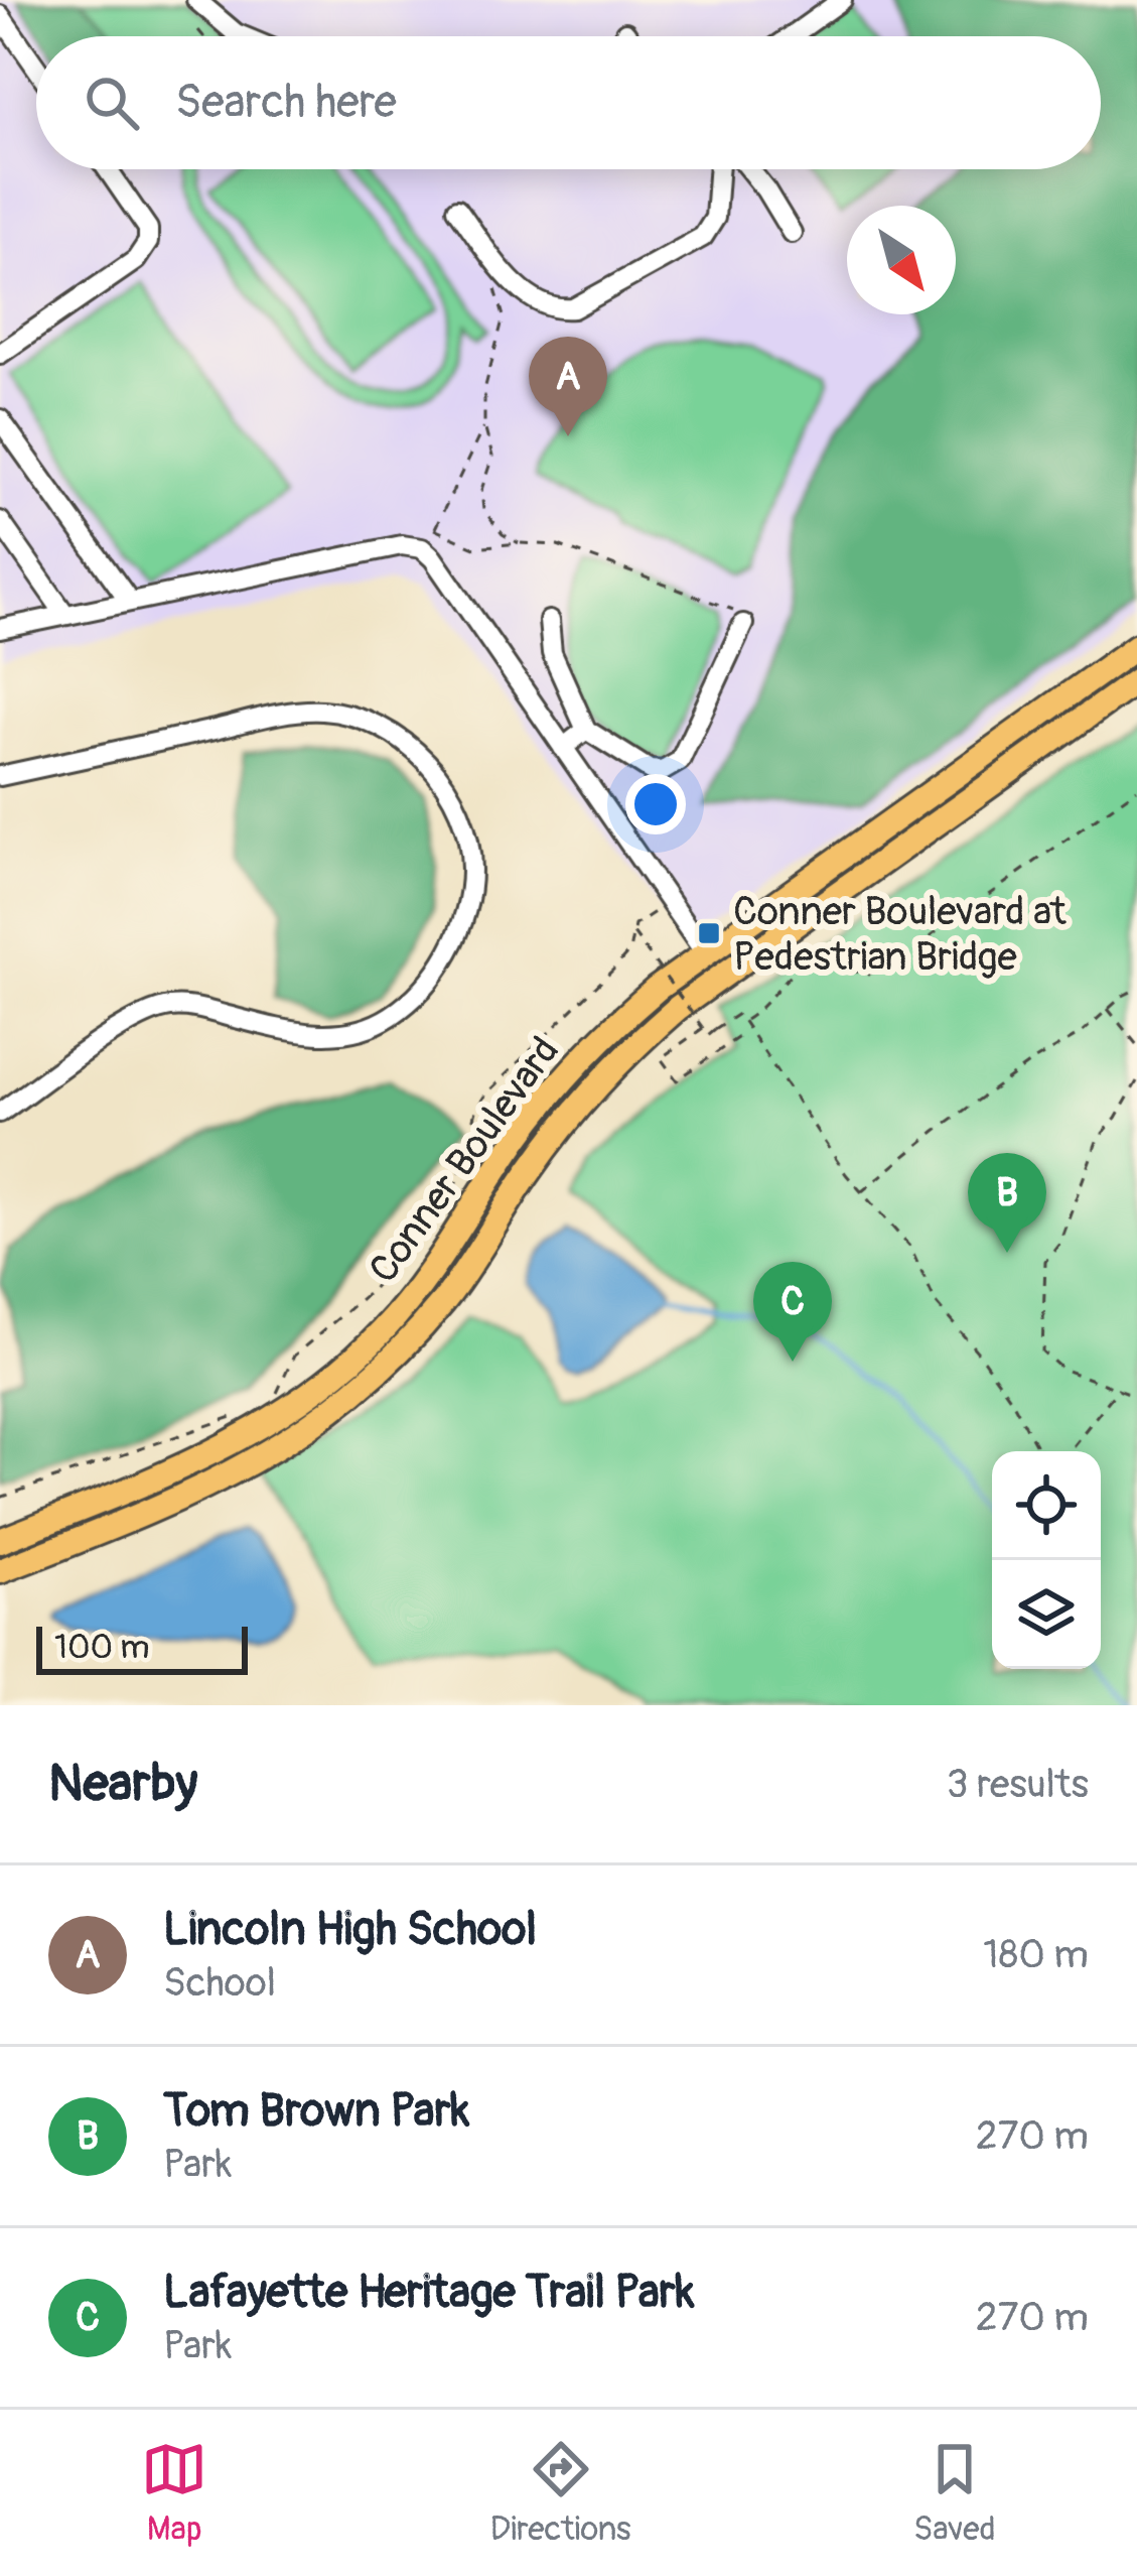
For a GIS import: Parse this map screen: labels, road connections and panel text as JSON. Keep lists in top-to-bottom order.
{
  "streets": {
    "main road": ["Conner Boulevard"]
  },
  "places": {
    "transit": ["Conner Boulevard at Pedestrian Bridge"]
  },
  "scale_bar": "100 m",
  "north": "bottom right",
  "page": {
    "search": "Search here",
    "pins": ["A", "B", "C"],
    "scale": "100 m",
    "heading": ["Nearby", "3 results"],
    "list": [
      {
        "mark": "A",
        "name": "Lincoln High School",
        "note": "School",
        "value": "180 m"
      },
      {
        "mark": "B",
        "name": "Tom Brown Park",
        "note": "Park",
        "value": "270 m"
      },
      {
        "mark": "C",
        "name": "Lafayette Heritage Trail Park",
        "note": "Park",
        "value": "270 m"
      }
    ],
    "nav": ["Map", "Directions", "Saved"]
  }
}
